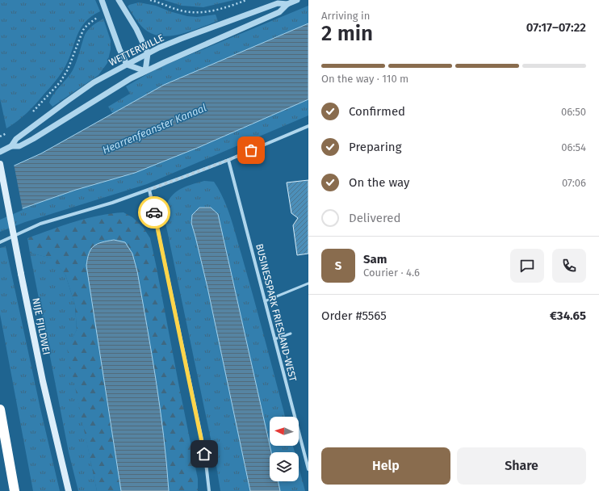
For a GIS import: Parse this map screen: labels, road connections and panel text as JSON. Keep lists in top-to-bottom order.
{
  "streets": {
    "main road": ["NIJE FJILDWEI"],
    "street": ["WETTERWILLE", "BUSINESSPARK FRIESLAND-WEST"]
  },
  "water": ["Hearrenfeanster Kanaal"],
  "north": "left",
  "page": {
    "heading": ["2 min", "Arriving in", "07:17–07:22"],
    "panel": [
      "Sam",
      "Courier · 4.6",
      "Order #5565",
      "€34.65"
    ],
    "bar": "On the way · 110 m",
    "list": [
      ["Confirmed", "06:50"],
      ["Preparing", "06:54"],
      ["On the way", "07:06"],
      "Delivered"
    ],
    "round": "S",
    "buttons": ["Help", "Share"]
  }
}
